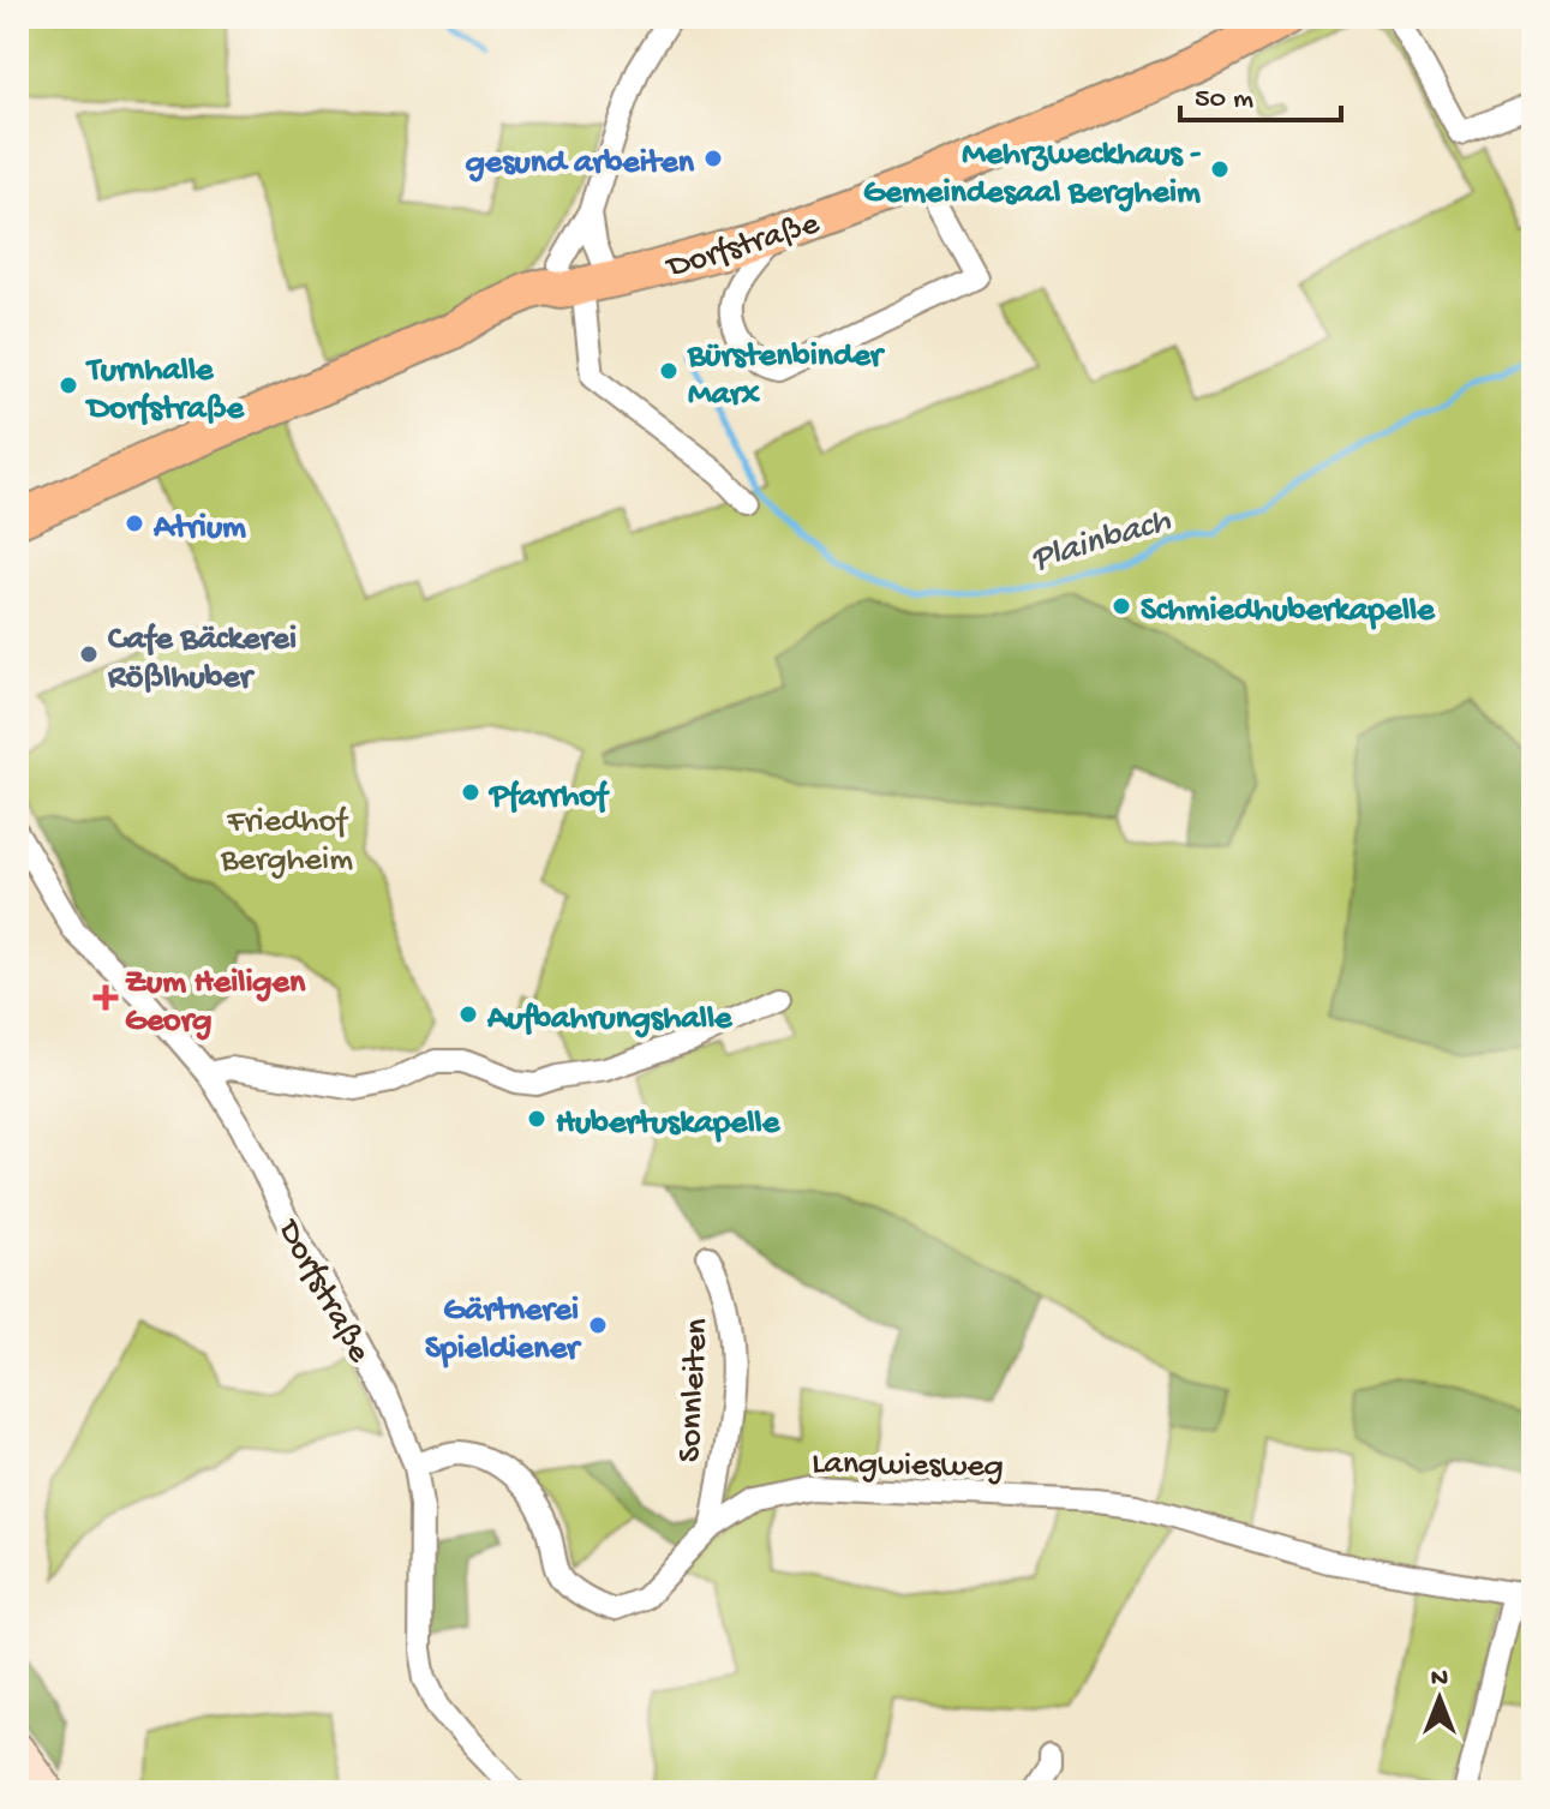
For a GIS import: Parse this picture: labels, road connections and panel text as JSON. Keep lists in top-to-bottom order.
{
  "streets": {
    "main road": ["Dorfstraße"],
    "street": ["Sonnleiten", "Langwiesweg"]
  },
  "crossings": [
    ["Dorfstraße", "Langwiesweg"],
    ["Sonnleiten", "Langwiesweg"]
  ],
  "water": ["Plainbach"],
  "parks": ["Friedhof Bergheim"],
  "places": {
    "other": [
      "gesund arbeiten",
      "Mehrzweckhaus - Gemeindesaal Bergheim",
      "Bürstenbinder Marx",
      "Turnhalle Dorfstraße",
      "Atrium",
      "Schmiedhuberkapelle",
      "Cafe Bäckerei Rößlhuber",
      "Pfarrhof",
      "Aufbahrungshalle",
      "Hubertuskapelle",
      "Gärtnerei Spieldiener"
    ],
    "health": ["Zum Heiligen Georg"]
  },
  "scale_bar": "50 m",
  "north": "top"
}
